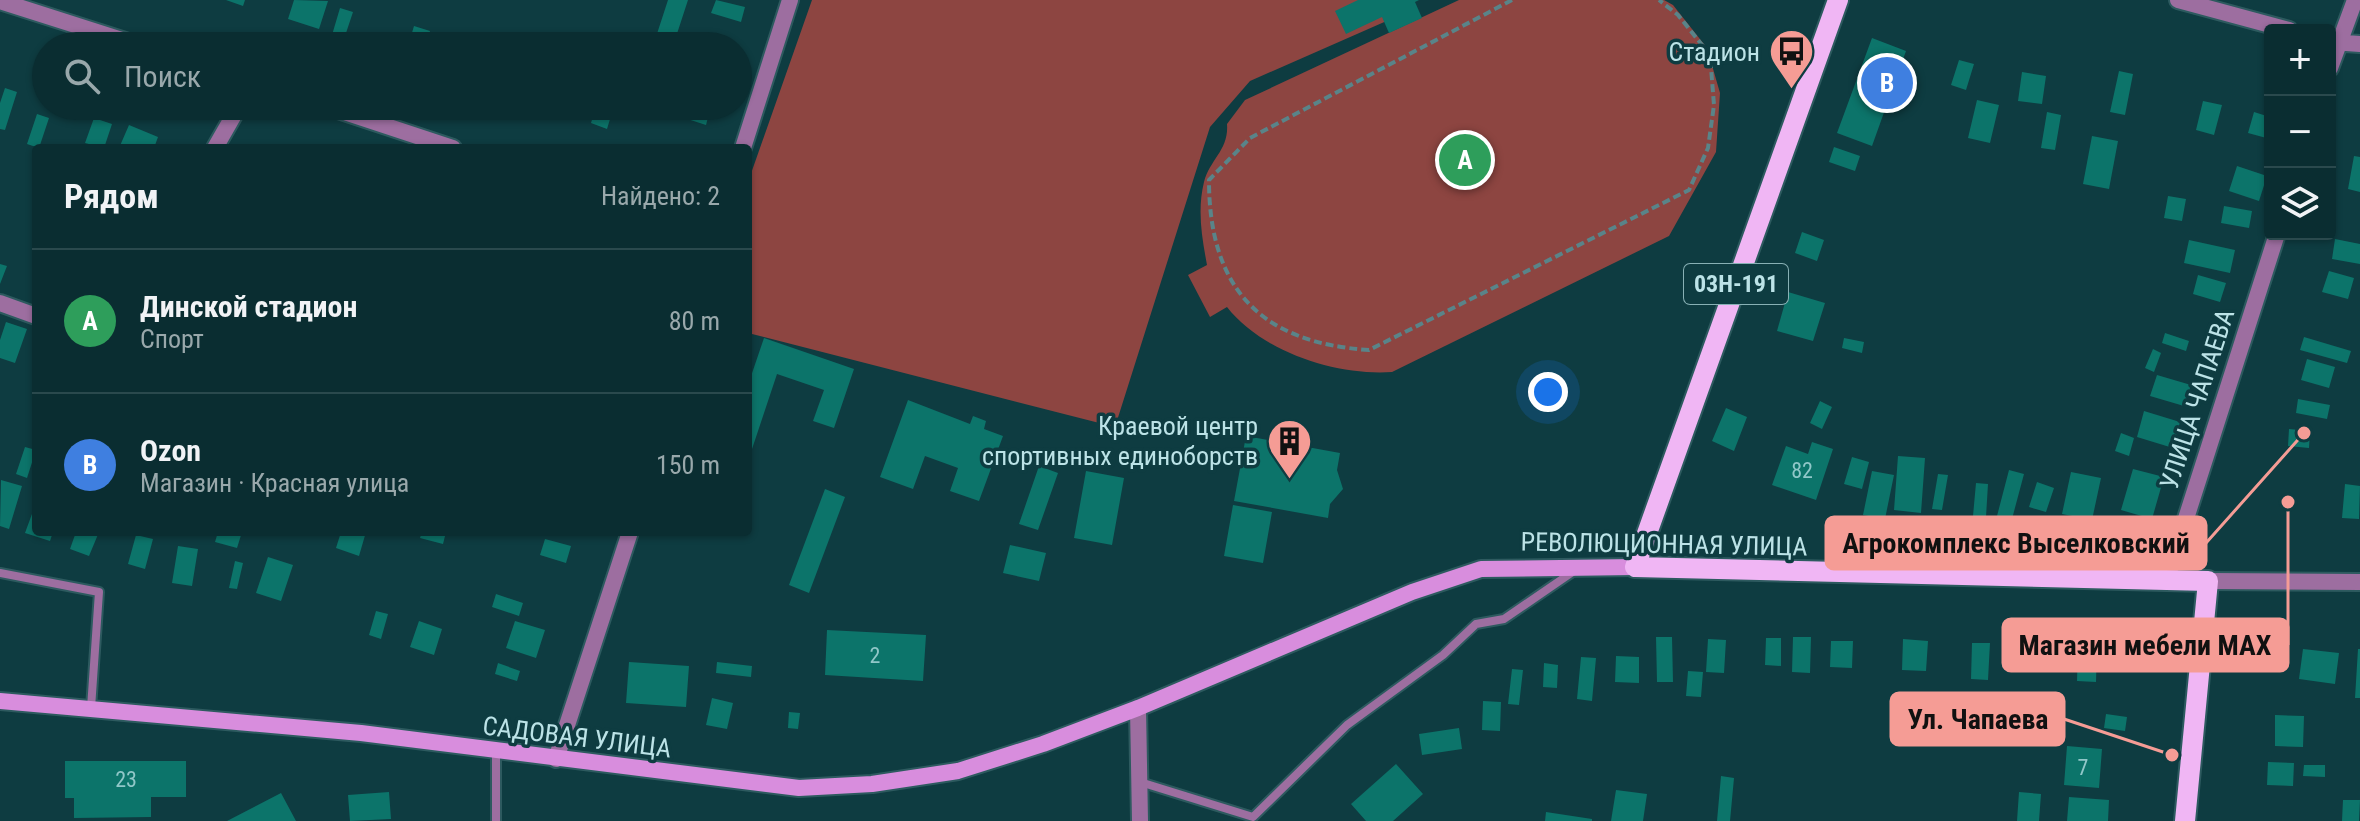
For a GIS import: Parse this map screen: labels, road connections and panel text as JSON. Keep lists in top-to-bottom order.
{
  "streets": {
    "main road": ["03Н-191", "РЕВОЛЮЦИОННАЯ УЛИЦА"],
    "street": ["УЛИЦА ЧАПАЕВА", "САДОВАЯ УЛИЦА"]
  },
  "crossings": [
    ["03Н-191", "РЕВОЛЮЦИОННАЯ УЛИЦА"],
    ["УЛИЦА ЧАПАЕВА", "РЕВОЛЮЦИОННАЯ УЛИЦА"],
    ["РЕВОЛЮЦИОННАЯ УЛИЦА", "САДОВАЯ УЛИЦА"]
  ],
  "places": {
    "bus stop": ["Стадион"],
    "other": ["Агрокомплекс Выселковский", "Магазин мебели MAX", "Ул. Чапаева"],
    "building": ["Краевой центр спортивных единоборств"]
  },
  "house_numbers": [
    "82",
    "2",
    "7",
    "23"
  ],
  "page": {
    "map_buttons": ["+", "−"],
    "search": "Поиск",
    "pins": ["B", "A"],
    "heading": ["Рядом", "Найдено: 2"],
    "list": [
      {
        "mark": "A",
        "name": "Динской стадион",
        "note": "Спорт",
        "value": "80 m"
      },
      {
        "mark": "B",
        "name": "Ozon",
        "note": "Магазин · Красная улица",
        "value": "150 m"
      }
    ]
  }
}
